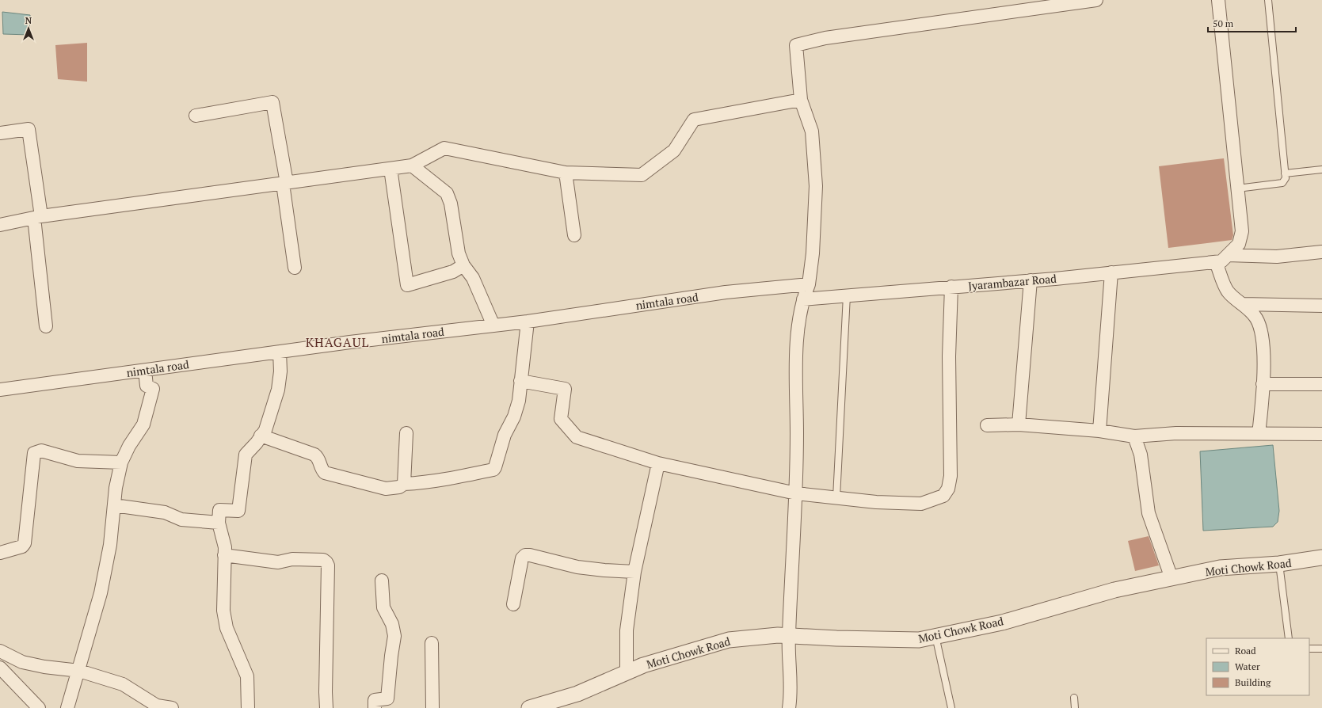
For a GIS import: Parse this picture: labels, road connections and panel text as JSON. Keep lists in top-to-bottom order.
{
  "streets": {
    "street": ["Jyarambazar Road", "nimtala road", "Moti Chowk Road"]
  },
  "districts": ["KHAGAUL"],
  "legend": ["Road", "Water", "Building"],
  "scale_bar": "50 m",
  "north": "top"
}
